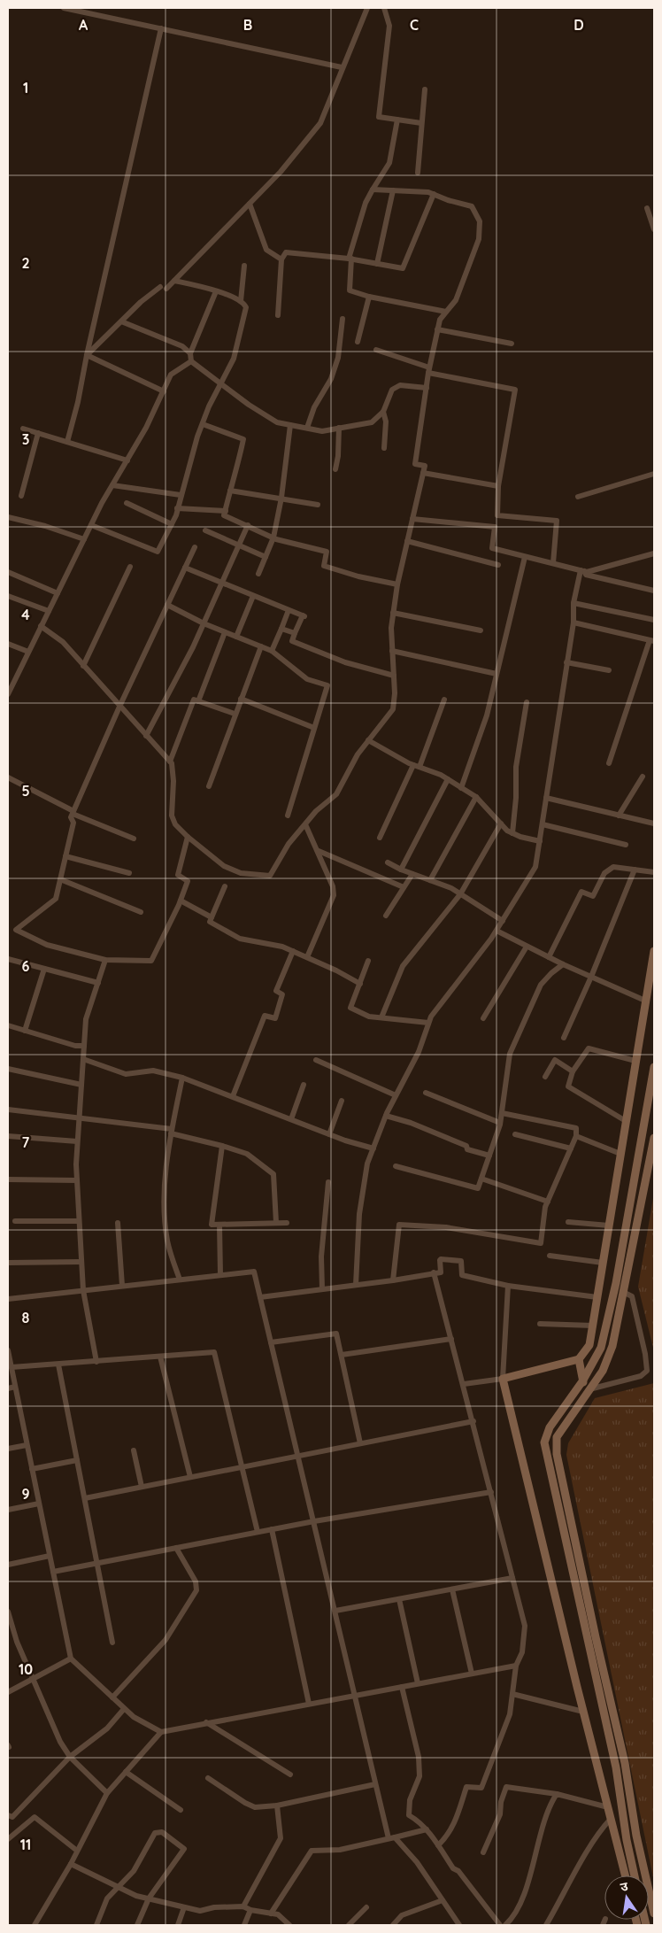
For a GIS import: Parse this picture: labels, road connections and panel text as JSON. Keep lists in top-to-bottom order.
{
  "north": "top",
  "grid": {
    "columns": [
      "A",
      "B",
      "C",
      "D"
    ],
    "rows": [
      "1",
      "2",
      "3",
      "4",
      "5",
      "6",
      "7",
      "8",
      "9",
      "10",
      "11"
    ]
  }
}
